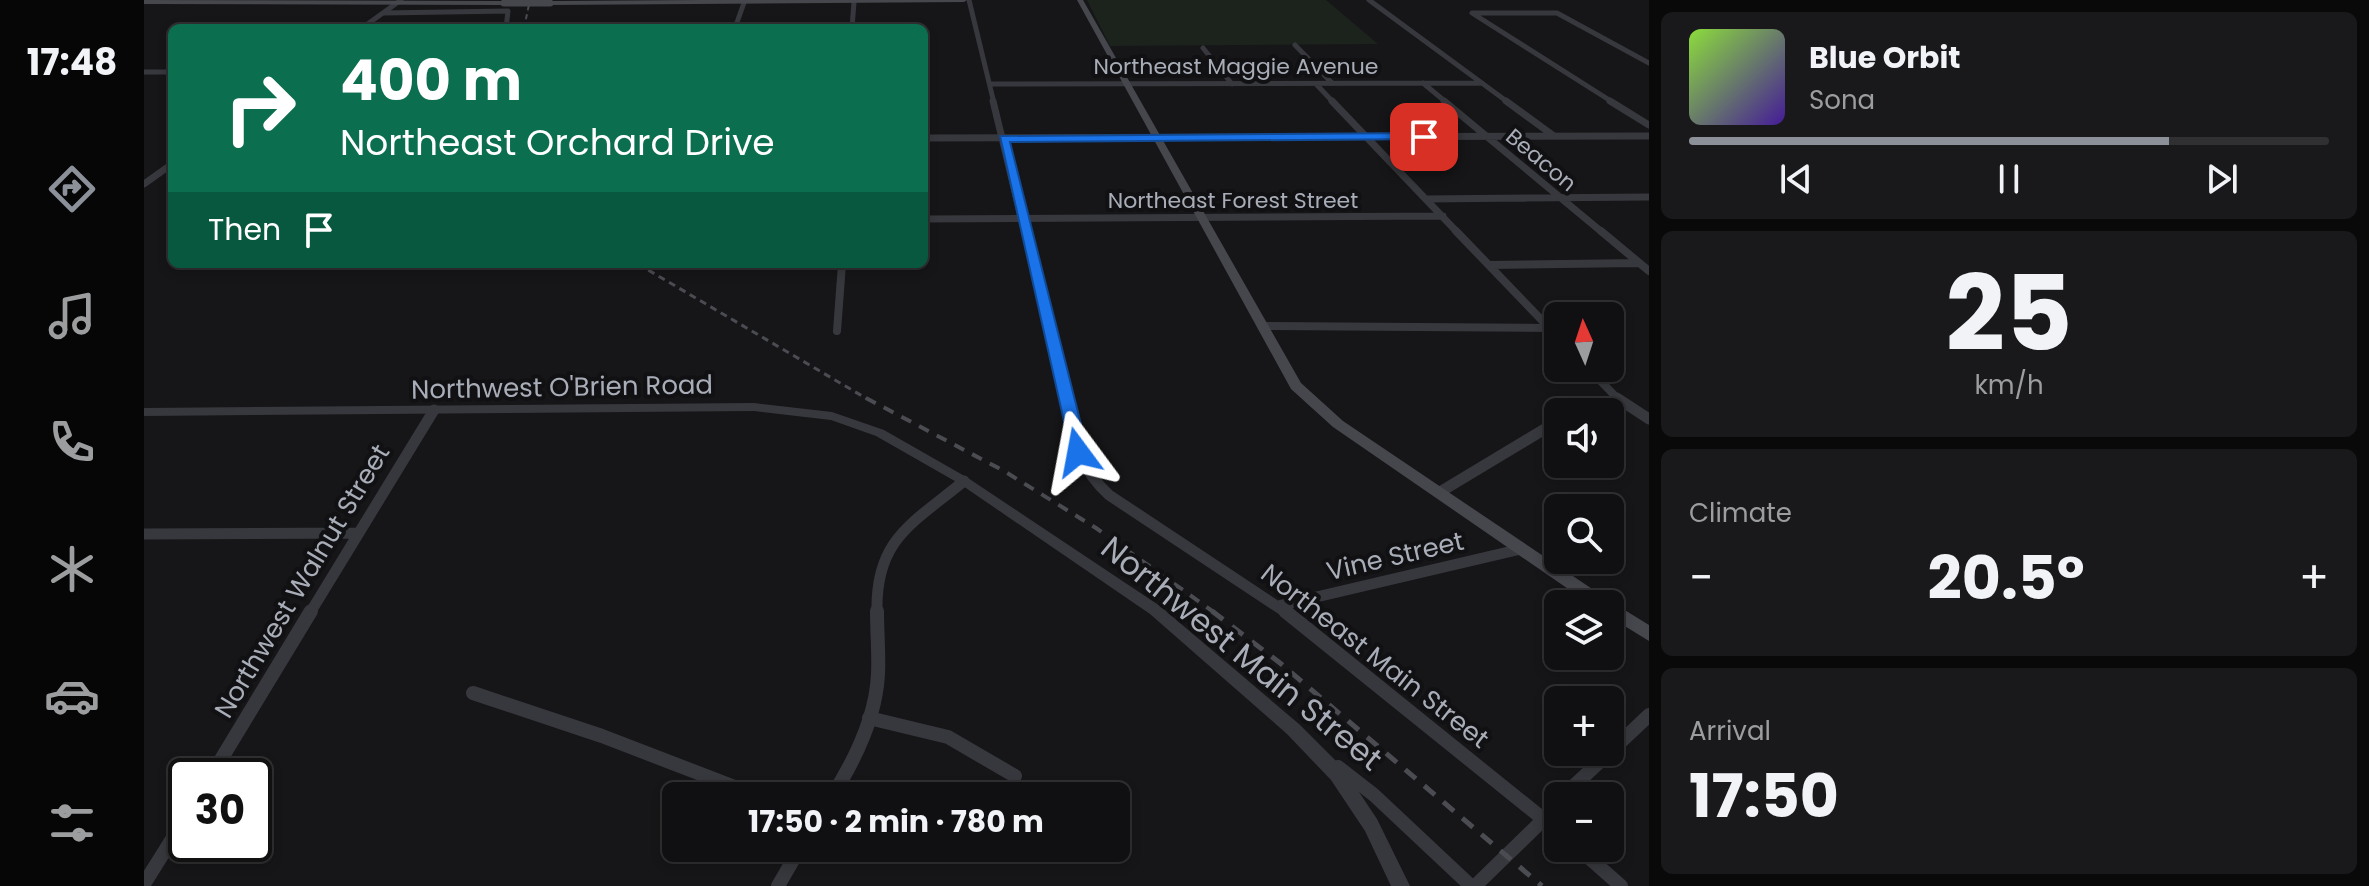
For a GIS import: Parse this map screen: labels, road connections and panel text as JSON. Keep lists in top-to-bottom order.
{
  "streets": {
    "street": [
      "Northeast Maggie Avenue",
      "Beacon",
      "Northeast Forest Street",
      "Northwest O'Brien Road",
      "Vine Street",
      "Northwest Walnut Street",
      "Northwest Main Street",
      "Northeast Main Street"
    ]
  },
  "crossings": [
    ["Northeast Maggie Avenue", "Beacon"],
    ["Northeast Maggie Avenue", "Northeast Main Street"],
    ["Northeast Forest Street", "Northeast Main Street"],
    ["Northwest O'Brien Road", "Northwest Walnut Street"],
    ["Northwest O'Brien Road", "Northwest Main Street"],
    ["Vine Street", "Northeast Main Street"]
  ],
  "north": "top",
  "page": {
    "tabs": "17:48",
    "turn": ["400 m", "Northeast Orchard Drive"],
    "song": ["Blue Orbit", "Sona"],
    "then": "Then",
    "tile": [
      ["25", "km/h"],
      "Climate",
      ["Arrival", "17:50"]
    ],
    "map_buttons": ["+", "−"],
    "heat": ["−", "20.5°", "+"],
    "limit": "30",
    "trip": "17:50 · 2 min · 780 m"
  }
}
